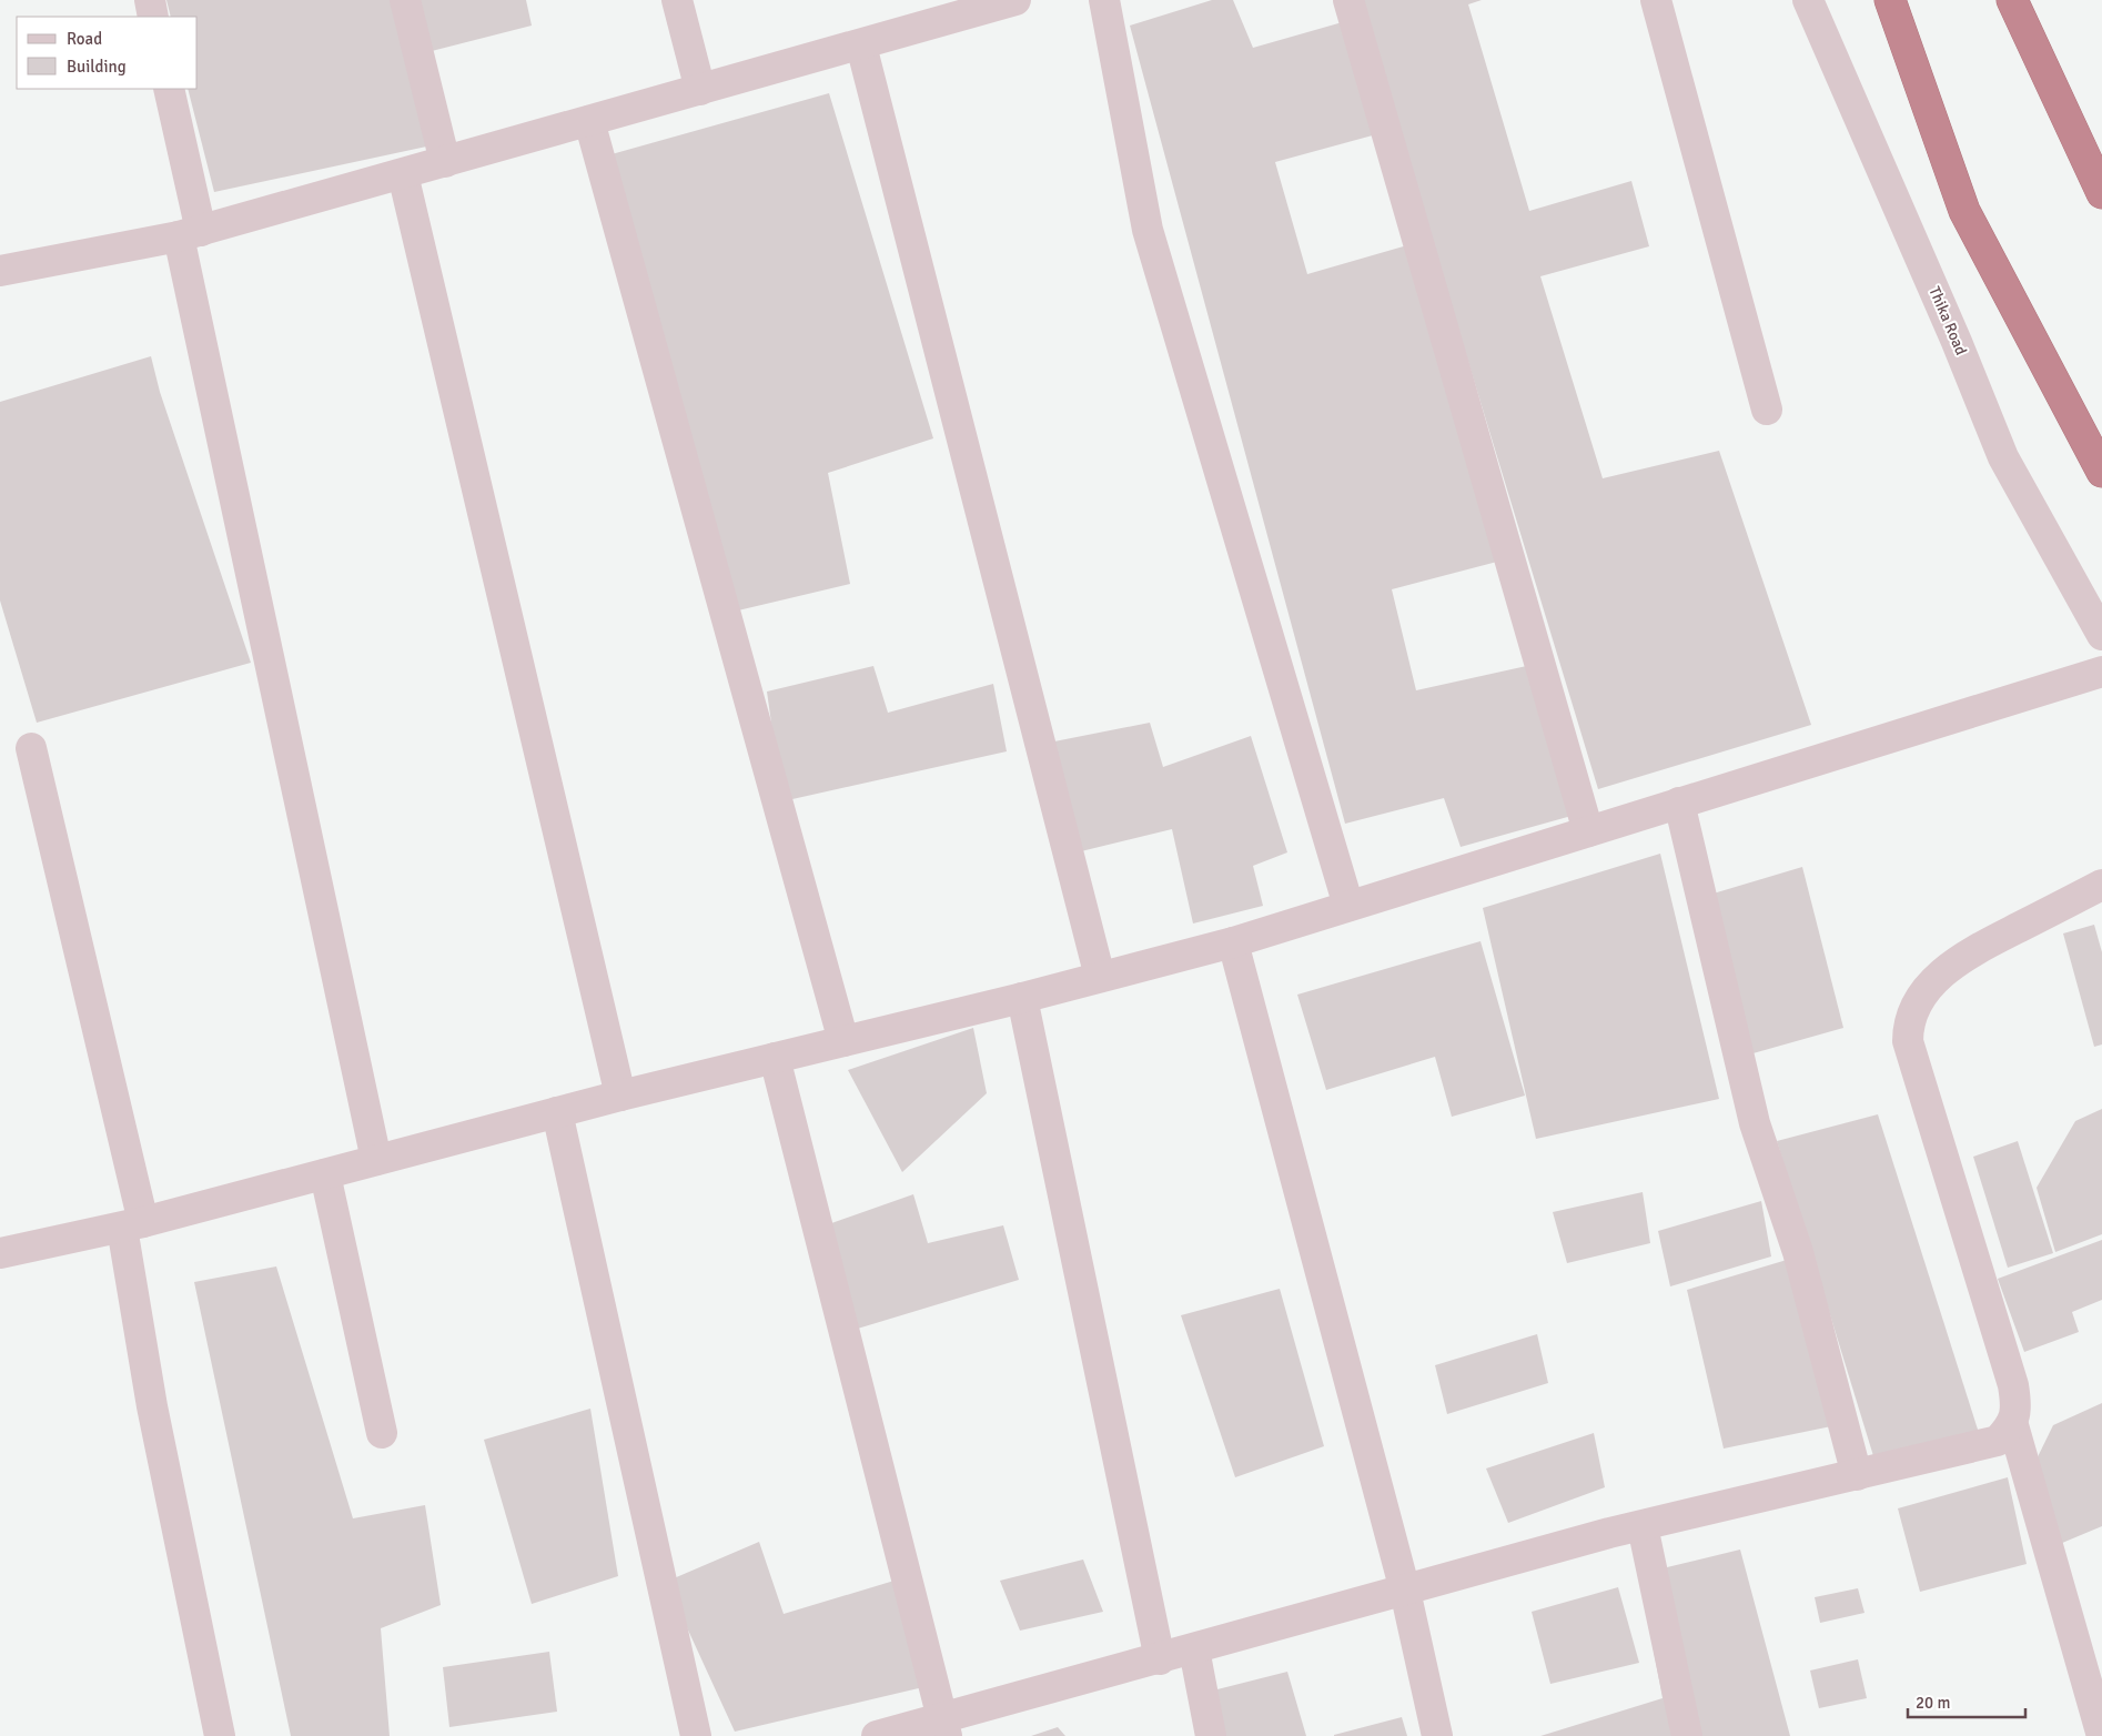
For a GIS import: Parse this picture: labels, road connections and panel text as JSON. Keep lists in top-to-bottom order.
{
  "streets": {
    "street": ["Thika Road"]
  },
  "legend": ["Road", "Building"],
  "scale_bar": "20 m"
}
